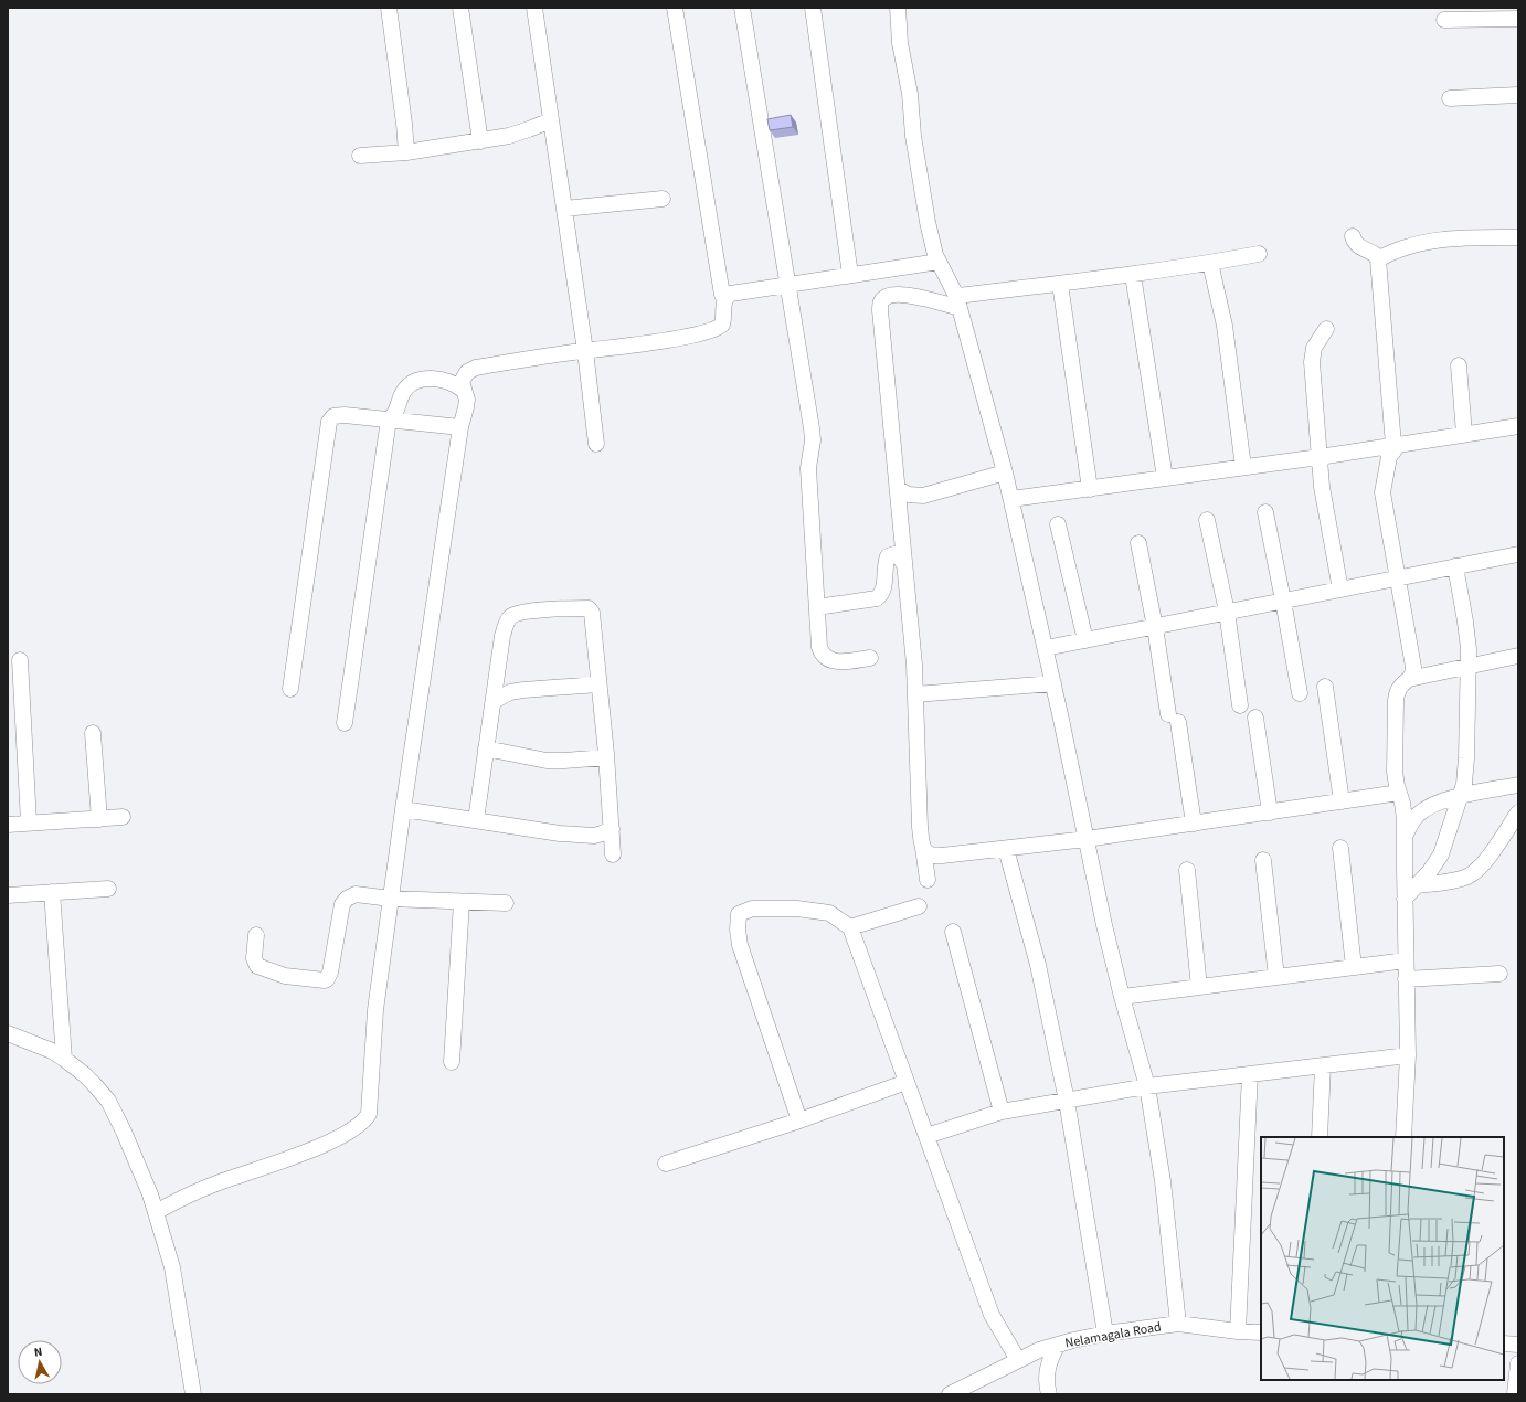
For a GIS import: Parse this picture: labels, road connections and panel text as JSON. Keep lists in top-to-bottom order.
{
  "streets": {
    "street": ["Nelamagala Road"]
  },
  "north": "top"
}
